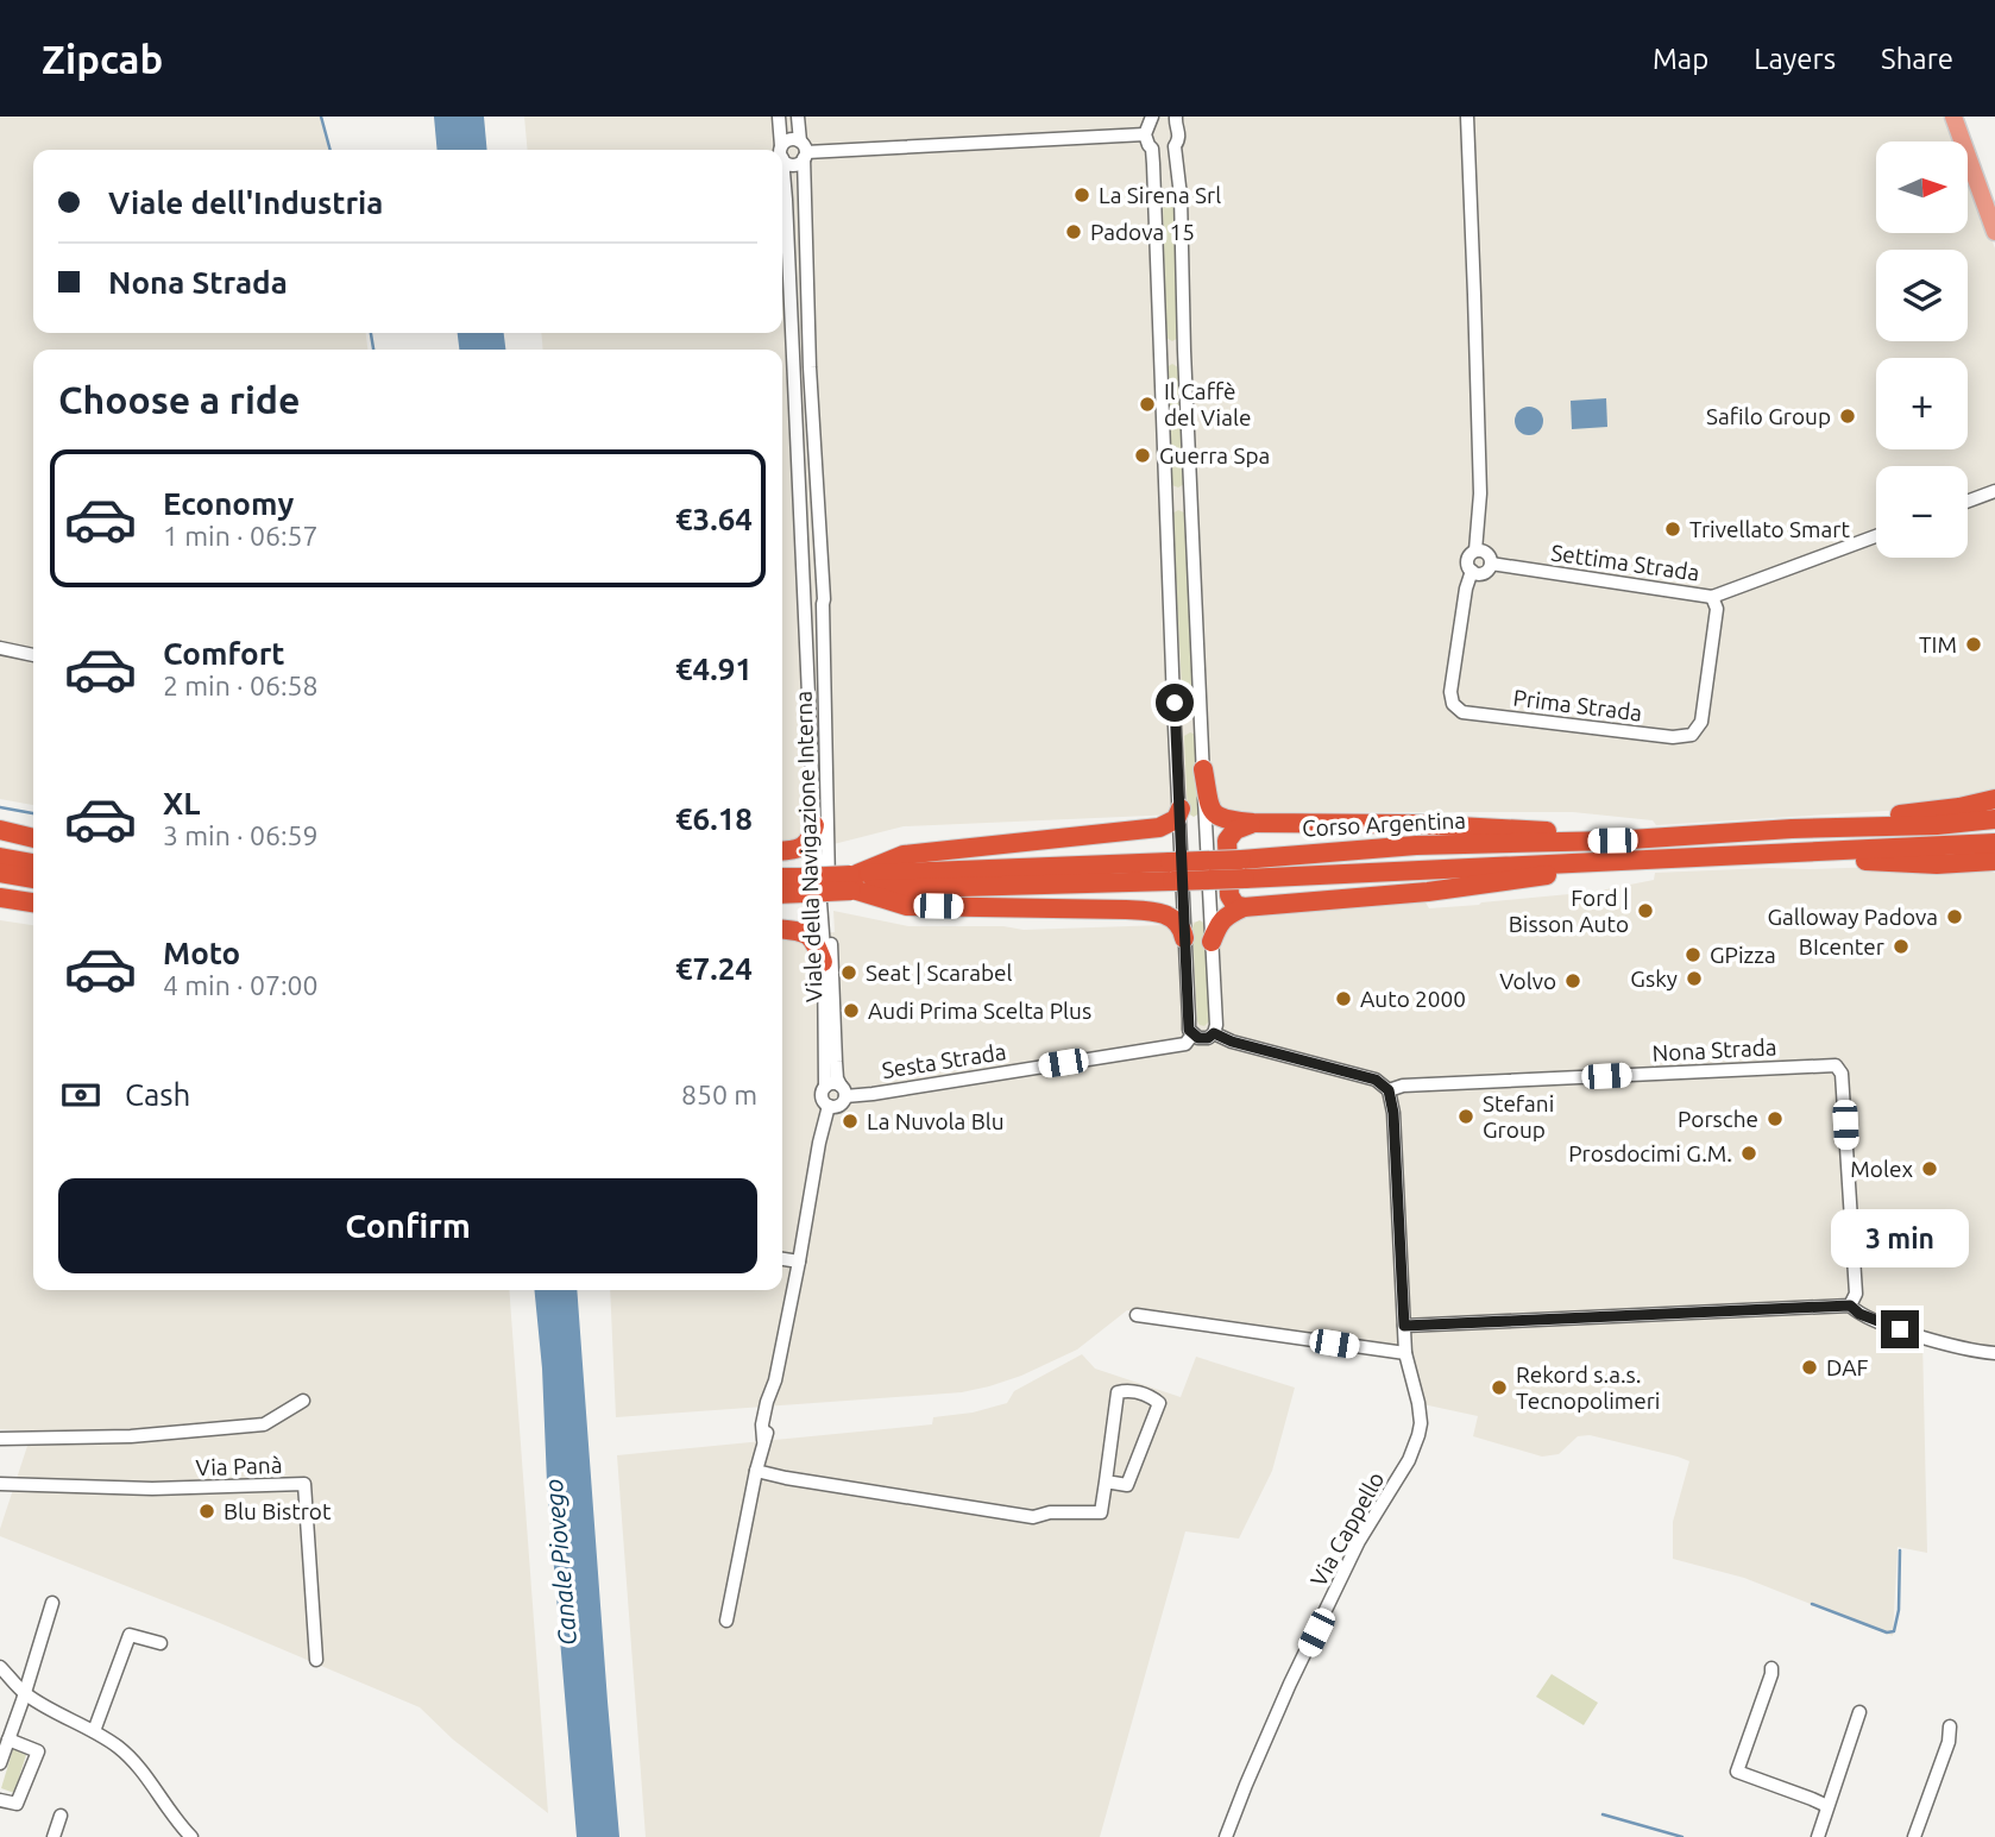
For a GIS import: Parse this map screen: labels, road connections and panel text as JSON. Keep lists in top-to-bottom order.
{
  "streets": {
    "highway": ["Corso Argentina"],
    "street": [
      "Settima Strada",
      "Prima Strada",
      "Viale della Navigazione Interna",
      "Nona Strada",
      "Sesta Strada",
      "Via Panà",
      "Via Cappello"
    ]
  },
  "crossings": [
    ["Settima Strada", "Prima Strada"],
    ["Viale della Navigazione Interna", "Sesta Strada"]
  ],
  "water": ["Canale Piovego"],
  "places": [
    "La Sirena Srl",
    "Padova 15",
    "Il Caffè del Viale",
    "Safilo Group",
    "Guerra Spa",
    "Trivellato Smart",
    "TIM",
    "Ford | Bisson Auto",
    "Galloway Padova",
    "BIcenter",
    "GPizza",
    "Seat | Scarabel",
    "Gsky",
    "Volvo",
    "Auto 2000",
    "Audi Prima Scelta Plus",
    "Stefani Group",
    "Porsche",
    "La Nuvola Blu",
    "Prosdocimi G.M.",
    "Molex",
    "DAF",
    "Rekord s.a.s. Tecnopolimeri",
    "Blu Bistrot"
  ],
  "north": "right",
  "page": {
    "header": "Zipcab",
    "nav": ["Map", "Layers", "Share"],
    "map_buttons": ["+", "−"],
    "banner": ["Viale dell'Industria", "Nona Strada"],
    "heading": "Choose a ride",
    "list": [
      {
        "name": "Economy",
        "note": "1 min · 06:57",
        "value": "€3.64"
      },
      {
        "name": "Comfort",
        "note": "2 min · 06:58",
        "value": "€4.91"
      },
      {
        "name": "XL",
        "note": "3 min · 06:59",
        "value": "€6.18"
      },
      {
        "name": "Moto",
        "note": "4 min · 07:00",
        "value": "€7.24"
      }
    ],
    "pay": ["Cash", "850 m"],
    "buttons": "Confirm",
    "bubble": "3 min"
  }
}
